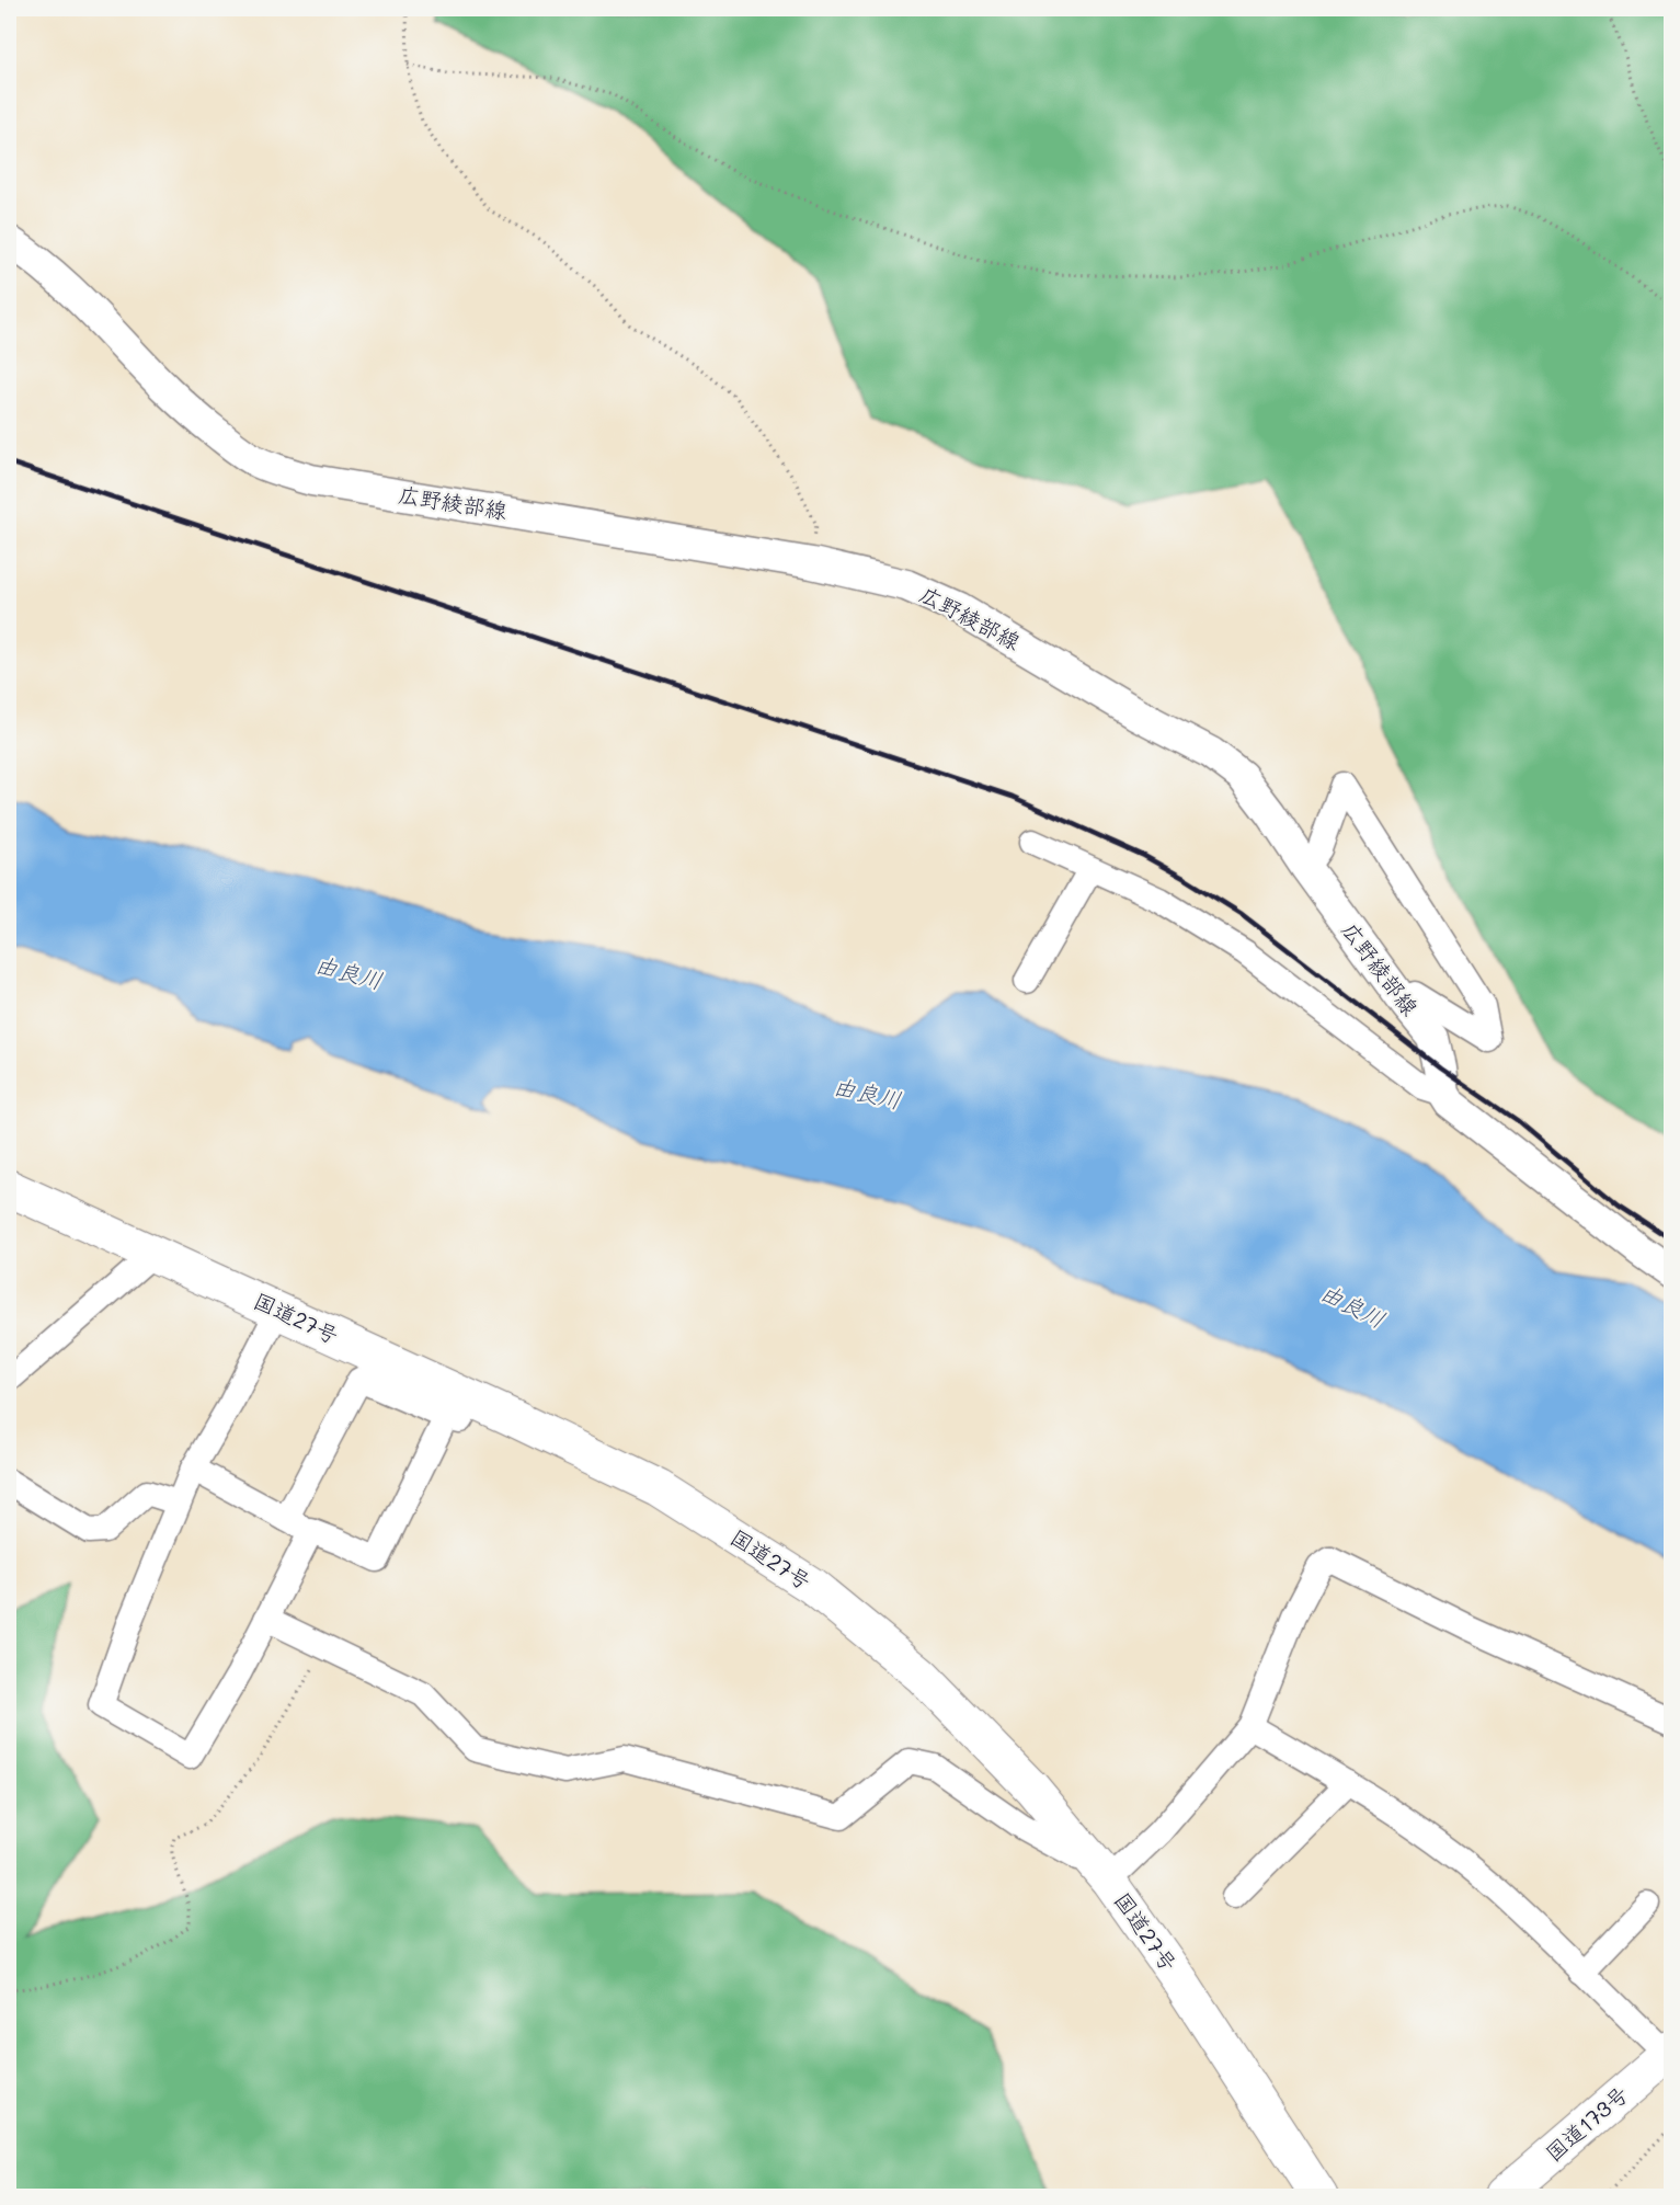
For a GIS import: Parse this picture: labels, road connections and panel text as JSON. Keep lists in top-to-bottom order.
{
  "streets": {
    "highway": ["国道27号", "国道173号"],
    "main road": ["広野綾部線"]
  },
  "water": ["由良川"]
}
